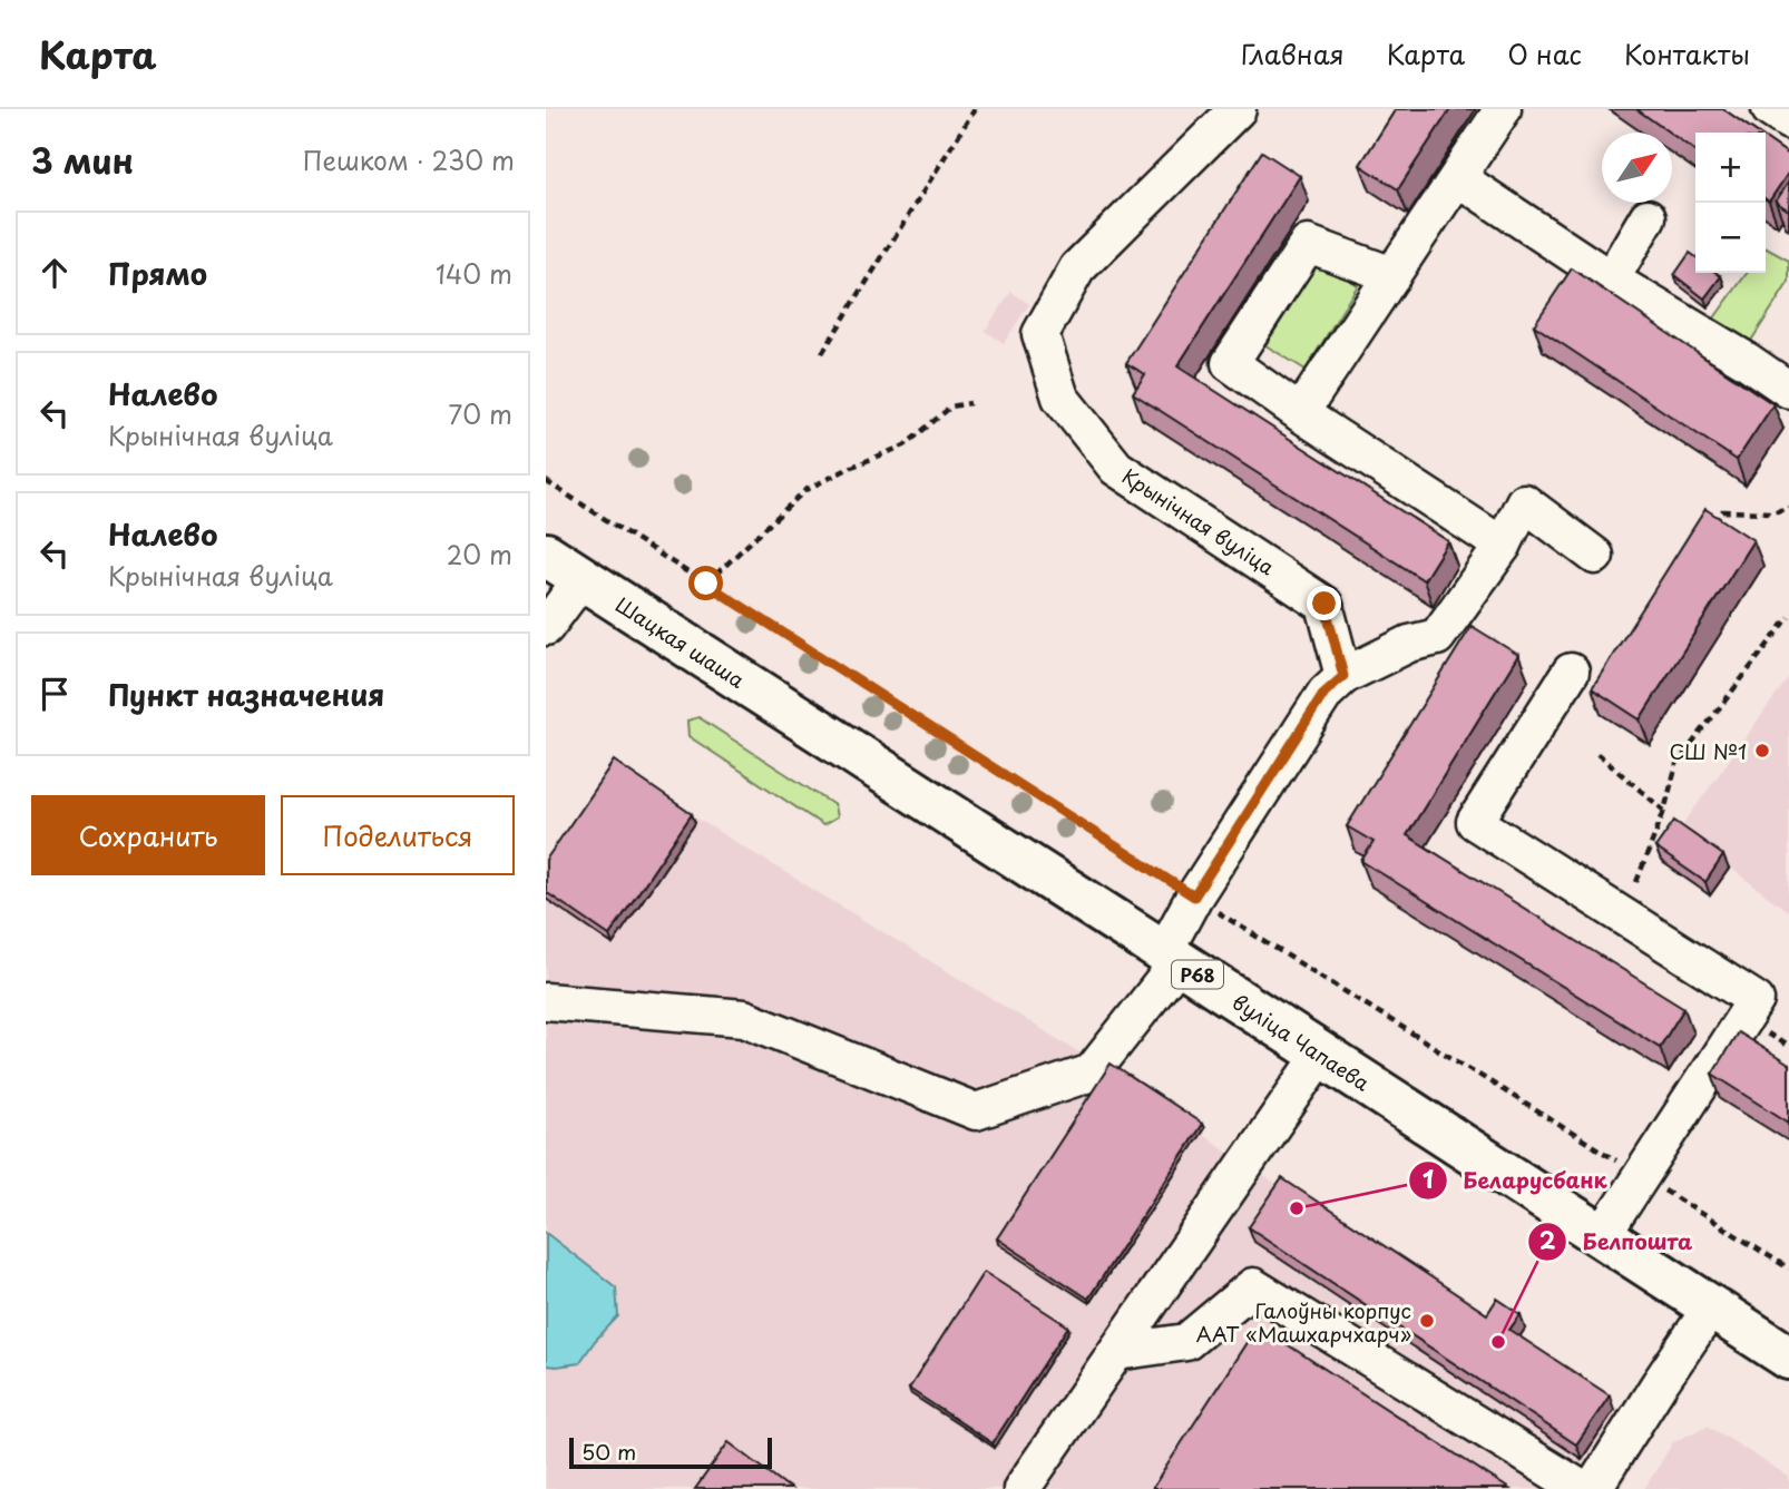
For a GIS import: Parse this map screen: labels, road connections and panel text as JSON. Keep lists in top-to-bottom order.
{
  "streets": {
    "main road": ["Шацкая шаша", "Р68", "вуліца Чапаева"],
    "street": ["Крынічная вуліца"]
  },
  "crossings": [
    ["Шацкая шаша", "вуліца Чапаева"]
  ],
  "places": [
    "СШ №1",
    "Беларусбанк",
    "Галоўны корпус ААТ «Машхарчхарч»",
    "Белпошта"
  ],
  "scale_bar": "50 m",
  "north": "top right",
  "page": {
    "header": "Карта",
    "nav": [
      "Главная",
      "Карта",
      "О нас",
      "Контакты"
    ],
    "heading": ["3 мин", "Пешком · 230 m"],
    "map_buttons": ["+", "−"],
    "list": [
      ["Прямо", "140 m"],
      ["Налево", "Крынічная вуліца", "70 m"],
      ["Налево", "Крынічная вуліца", "20 m"],
      "Пункт назначения"
    ],
    "buttons": ["Сохранить", "Поделиться"],
    "scale": "50 m"
  }
}
